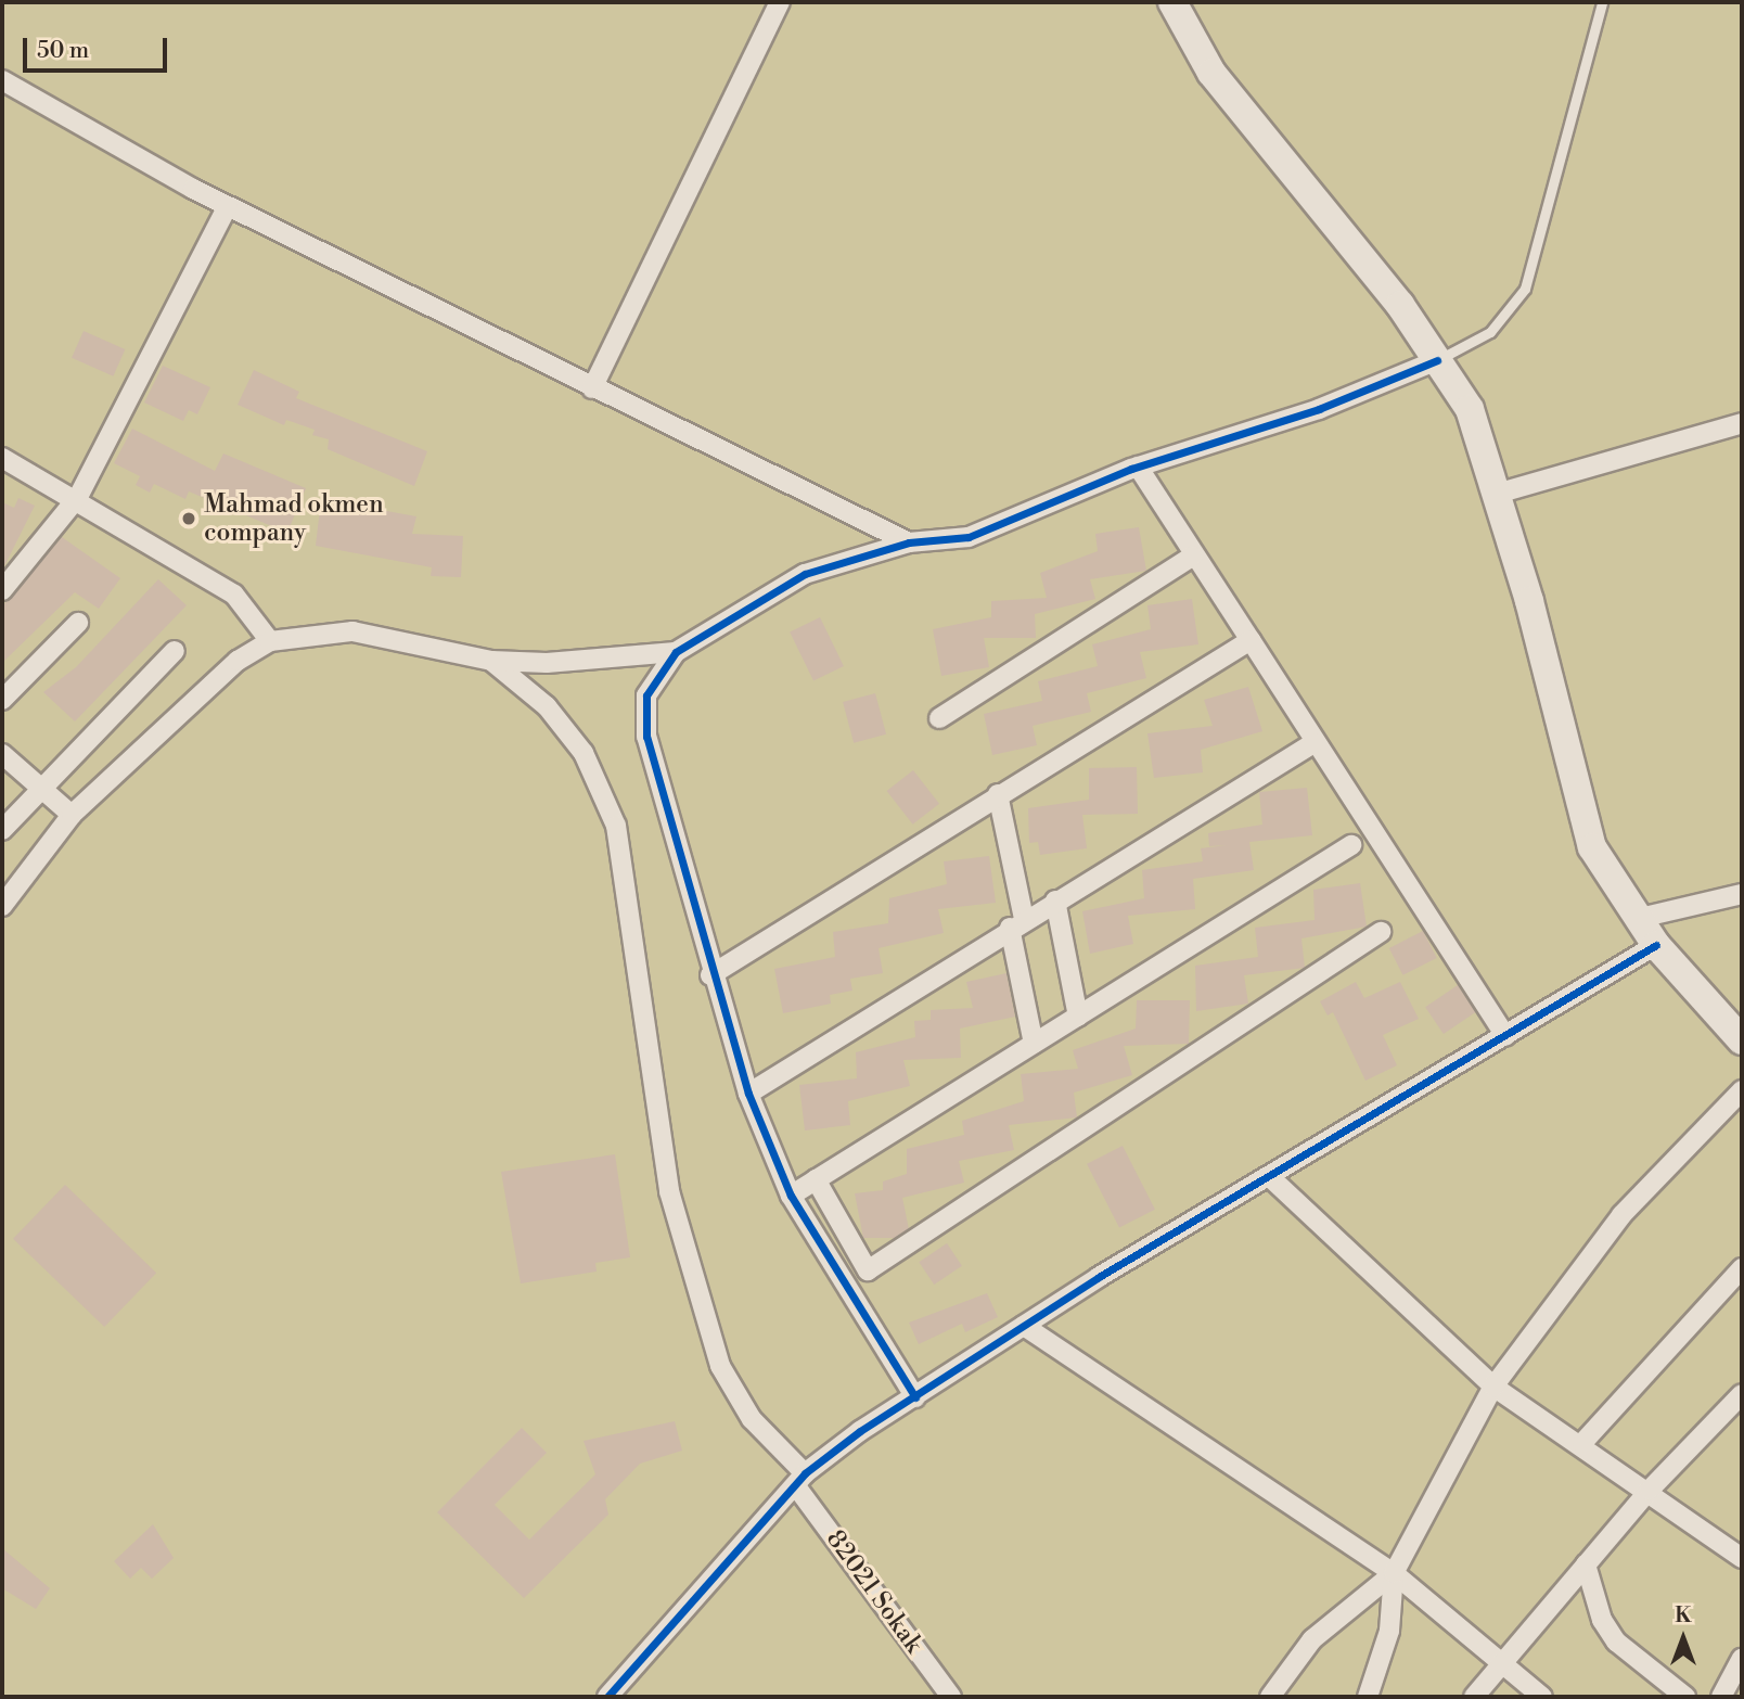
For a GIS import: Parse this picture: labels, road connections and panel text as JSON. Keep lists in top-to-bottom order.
{
  "streets": {
    "street": ["82021 Sokak"]
  },
  "places": ["Mahmad okmen company"],
  "scale_bar": "50 m",
  "north": "top"
}
